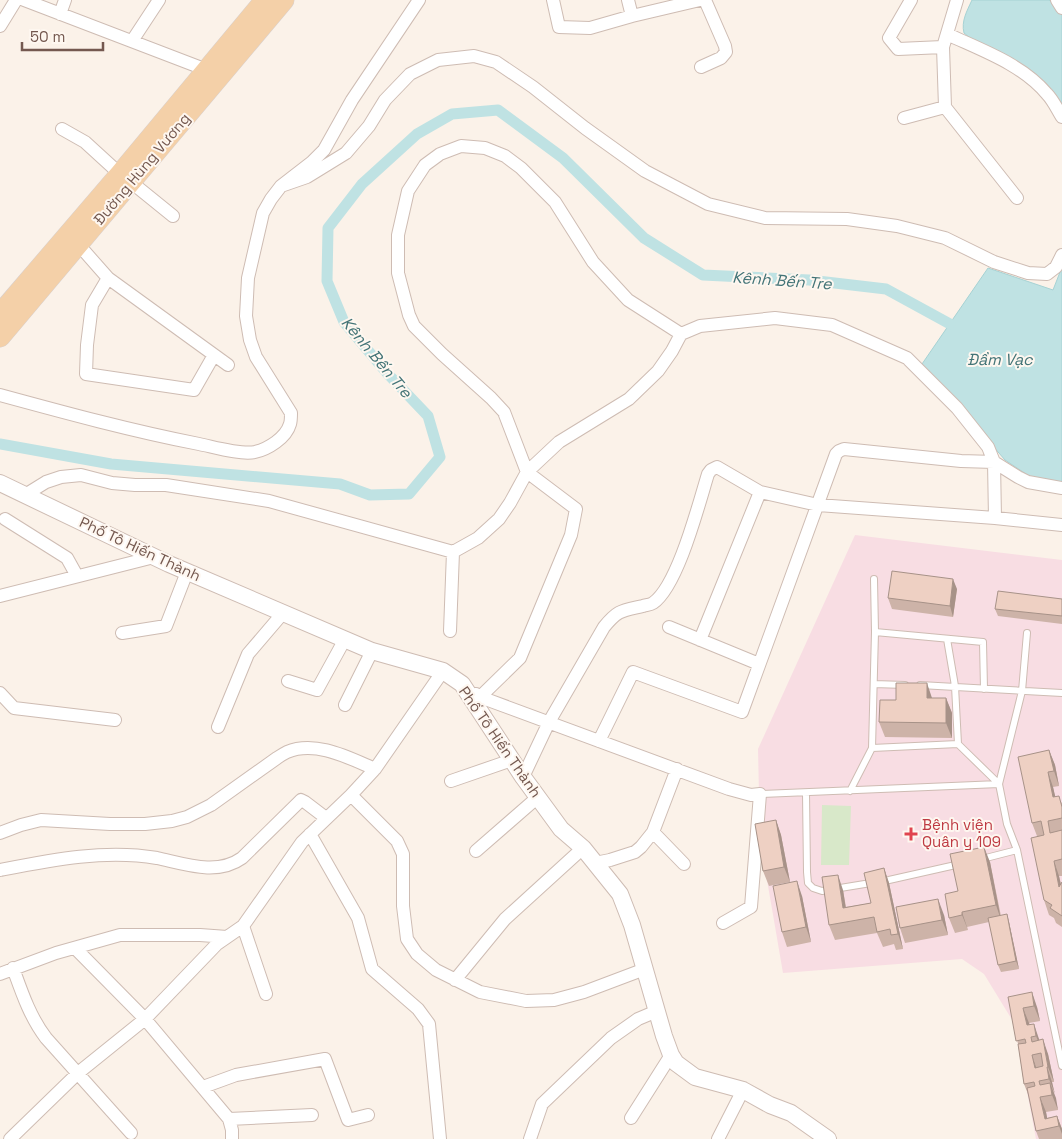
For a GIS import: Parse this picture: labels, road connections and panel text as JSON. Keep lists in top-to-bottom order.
{
  "streets": {
    "main road": ["Đường Hùng Vương"],
    "street": ["Phố Tô Hiến Thành"]
  },
  "water": ["Kênh Bến Tre", "Đầm Vạc"],
  "places": {
    "health": ["Bệnh viện Quân y 109"]
  },
  "scale_bar": "50 m"
}
